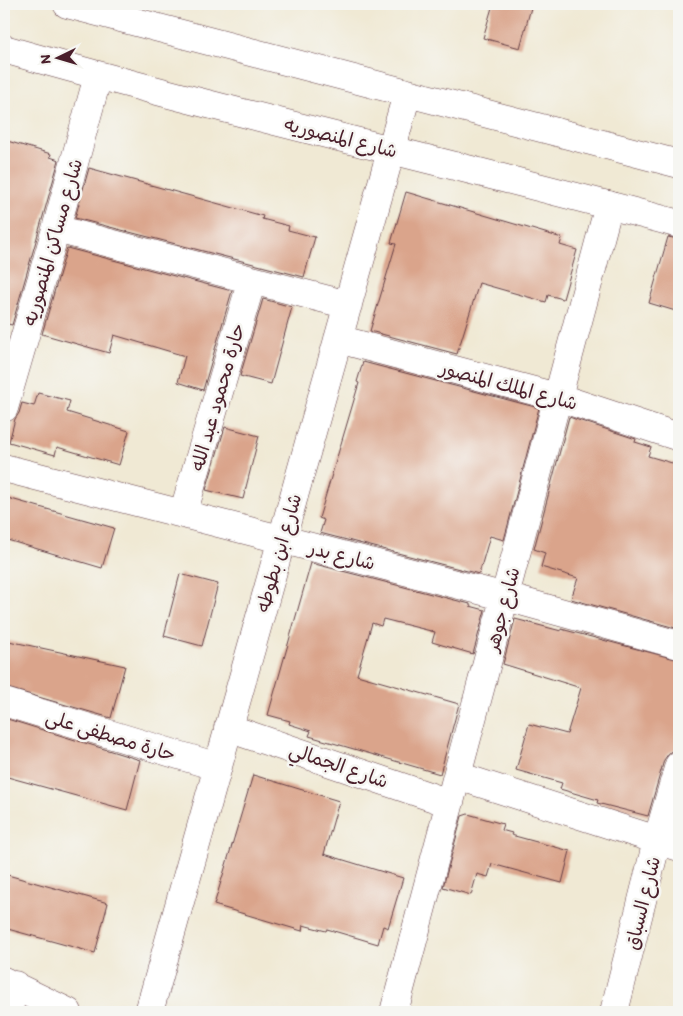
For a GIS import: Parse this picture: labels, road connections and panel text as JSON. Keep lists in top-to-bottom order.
{
  "streets": {
    "street": [
      "شارع المنصوريه",
      "شارع مساكن المنصوريه",
      "شارع الملك المنصور",
      "حارة محمود عبد الله",
      "شارع ابن بطوطه",
      "شارع بدر",
      "شارع جوهر",
      "حارة مصطفى على",
      "شارع الجمالي",
      "شارع السباق"
    ]
  },
  "crossings": [
    ["شارع المنصوريه", "شارع مساكن المنصوريه"],
    ["شارع المنصوريه", "شارع ابن بطوطه"],
    ["شارع المنصوريه", "شارع جوهر"],
    ["شارع الملك المنصور", "شارع ابن بطوطه"],
    ["شارع الملك المنصور", "شارع جوهر"],
    ["حارة محمود عبد الله", "شارع بدر"],
    ["شارع ابن بطوطه", "شارع بدر"],
    ["شارع ابن بطوطه", "حارة مصطفى على"],
    ["شارع ابن بطوطه", "شارع الجمالي"],
    ["شارع بدر", "شارع جوهر"],
    ["شارع جوهر", "شارع الجمالي"]
  ],
  "north": "left"
}
